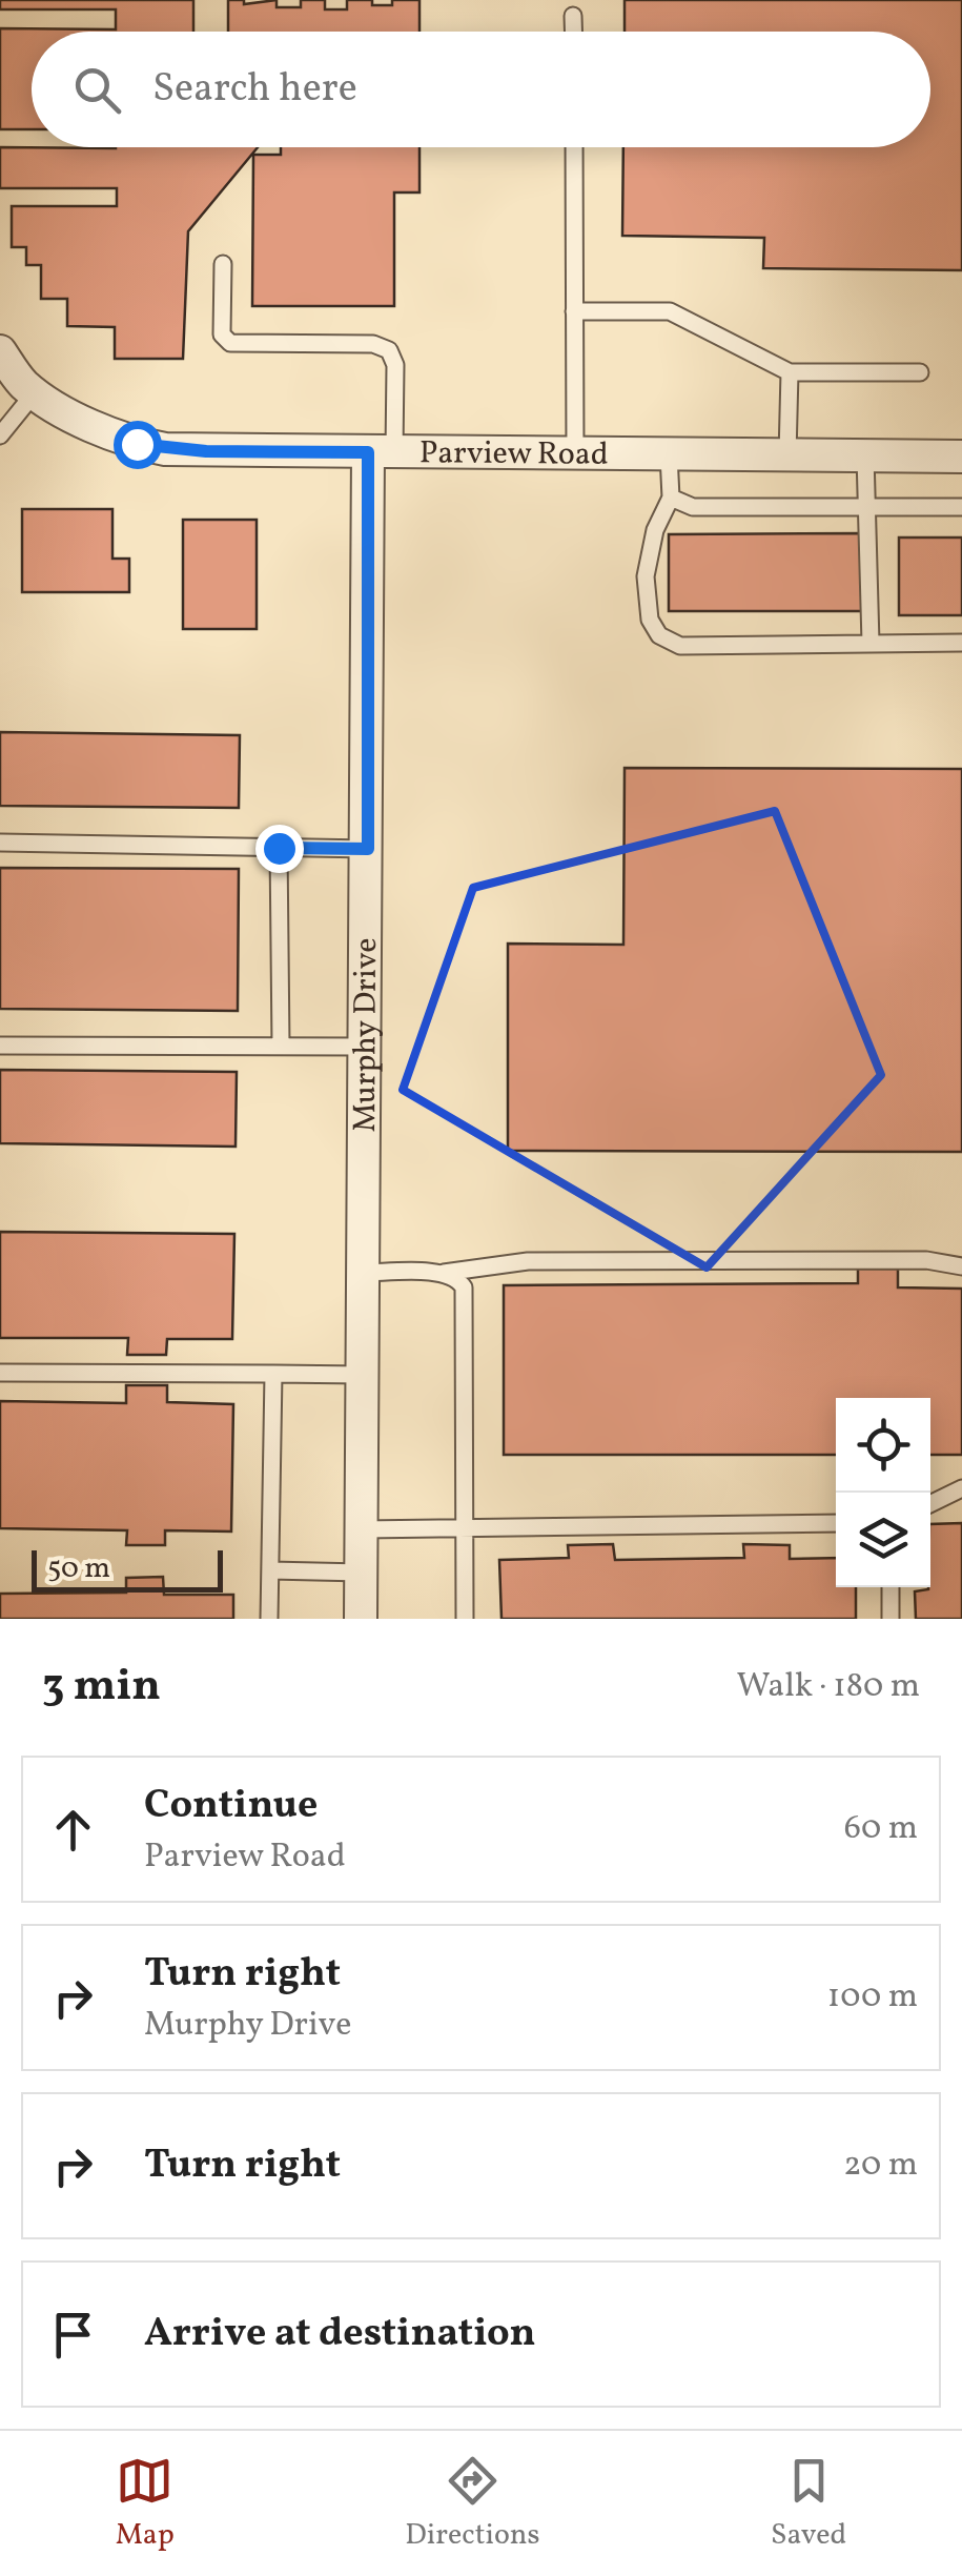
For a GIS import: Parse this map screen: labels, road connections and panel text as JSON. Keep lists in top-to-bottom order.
{
  "streets": {
    "street": ["Parview Road", "Murphy Drive"]
  },
  "crossings": [
    ["Parview Road", "Murphy Drive"]
  ],
  "scale_bar": "50 m",
  "page": {
    "search": "Search here",
    "scale": "50 m",
    "heading": ["3 min", "Walk · 180 m"],
    "list": [
      ["Continue", "Parview Road", "60 m"],
      ["Turn right", "Murphy Drive", "100 m"],
      ["Turn right", "20 m"],
      "Arrive at destination"
    ],
    "nav": ["Map", "Directions", "Saved"]
  }
}
